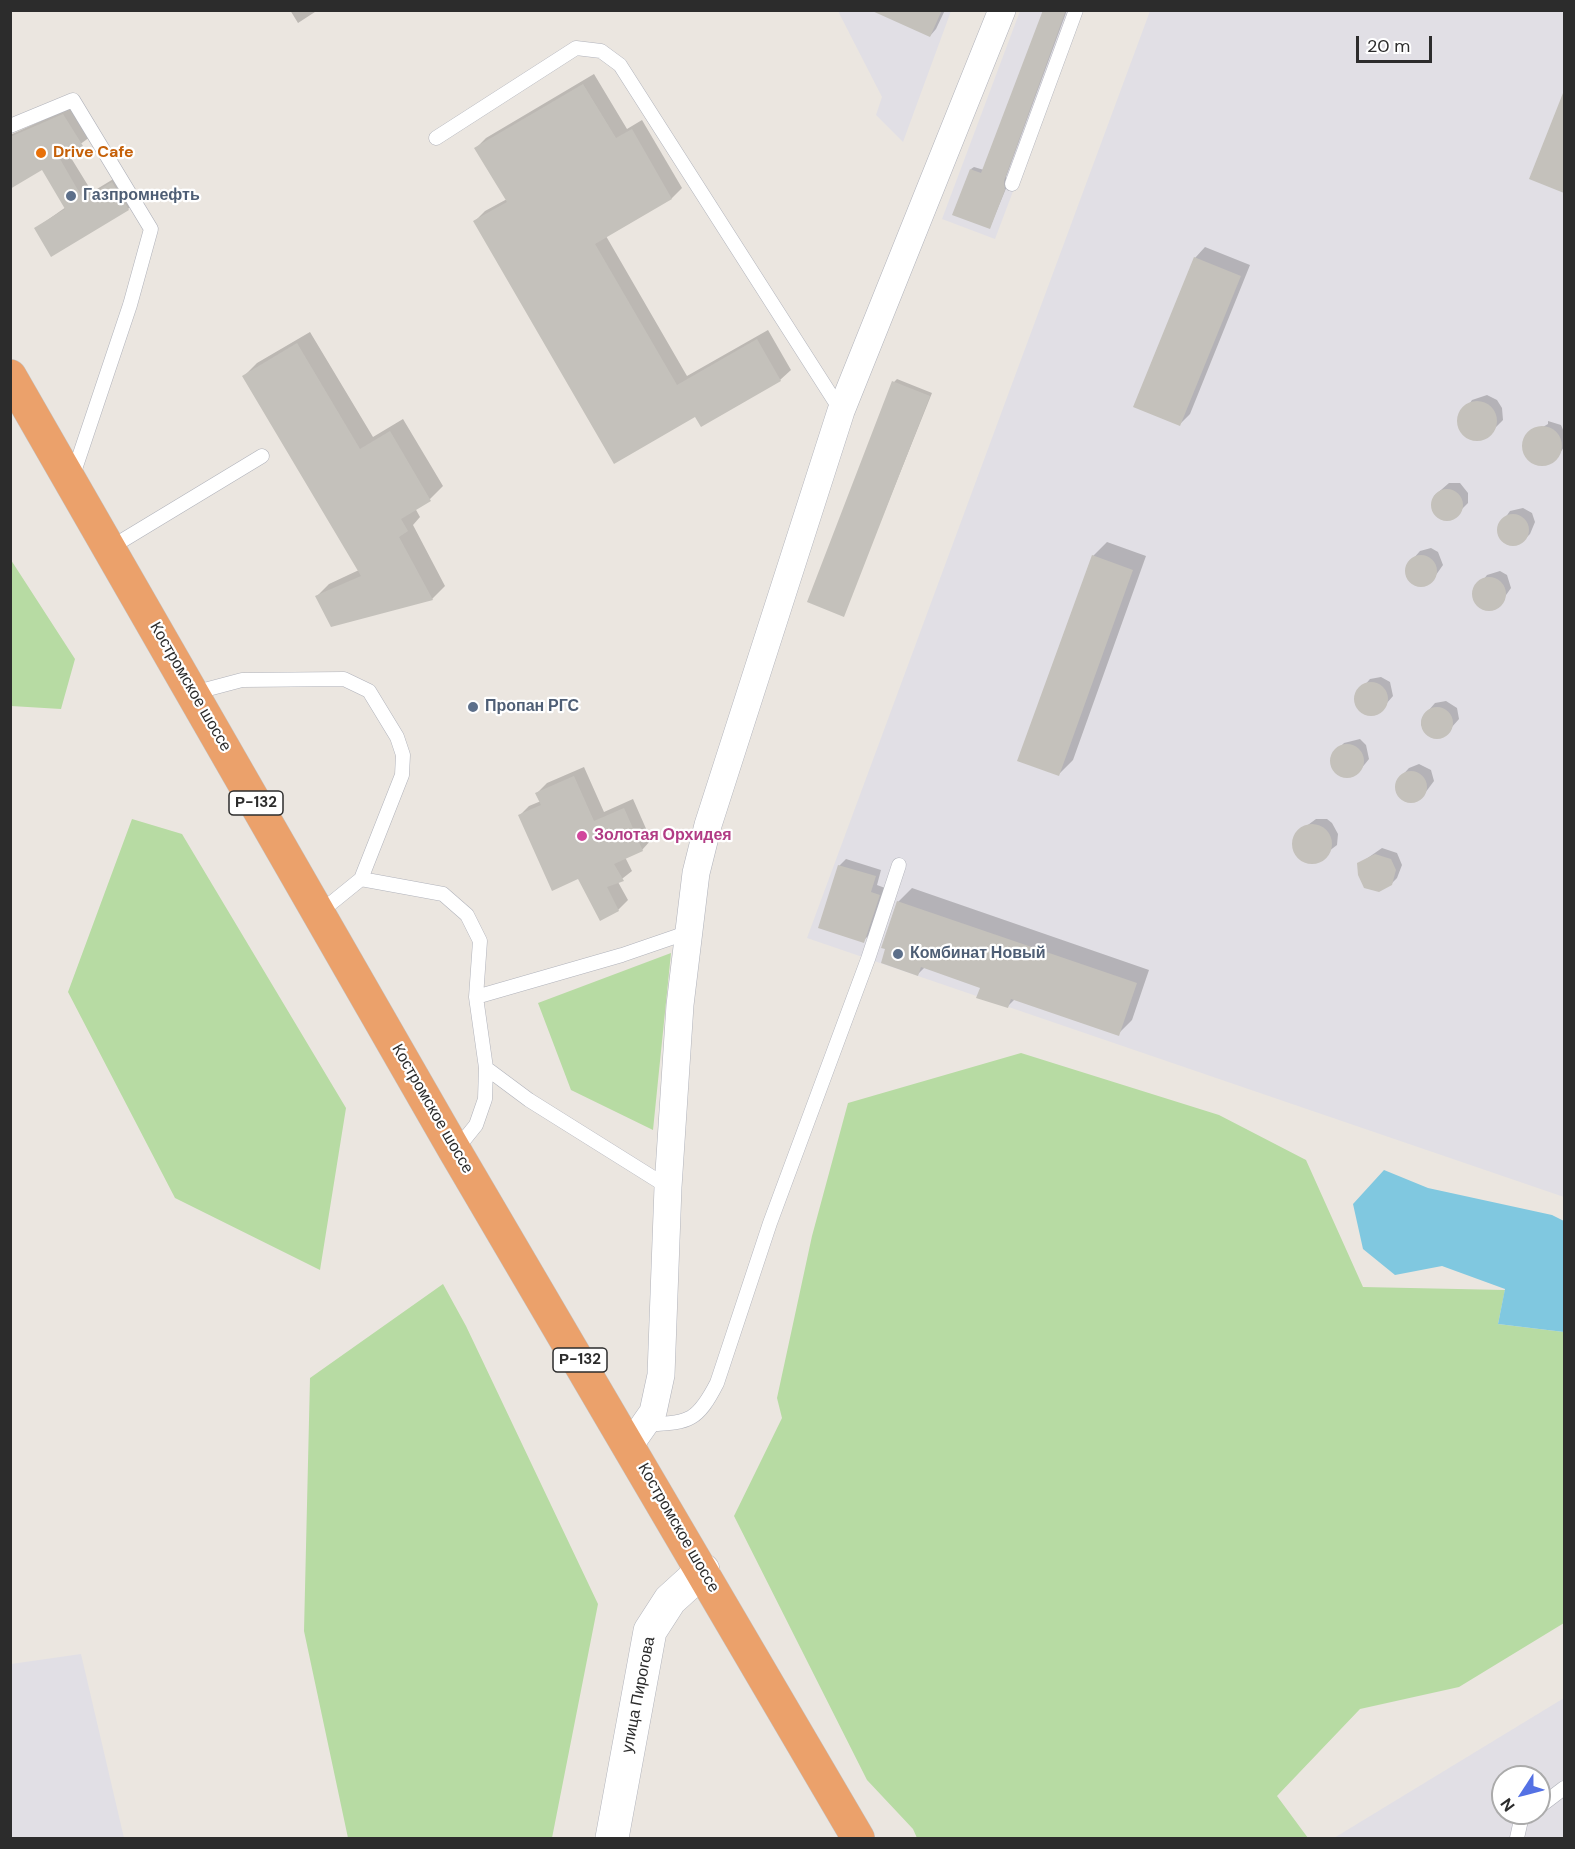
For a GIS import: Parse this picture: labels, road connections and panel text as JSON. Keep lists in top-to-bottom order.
{
  "streets": {
    "highway": ["Костромское шоссе", "Р-132"],
    "street": ["улица Пирогова"]
  },
  "crossings": [
    ["Костромское шоссе", "улица Пирогова"]
  ],
  "places": [
    "Drive Cafe",
    "Газпромнефть",
    "Пропан РГС",
    "Золотая Орхидея",
    "Комбинат Новый"
  ],
  "scale_bar": "20 m",
  "north": "bottom left"
}
